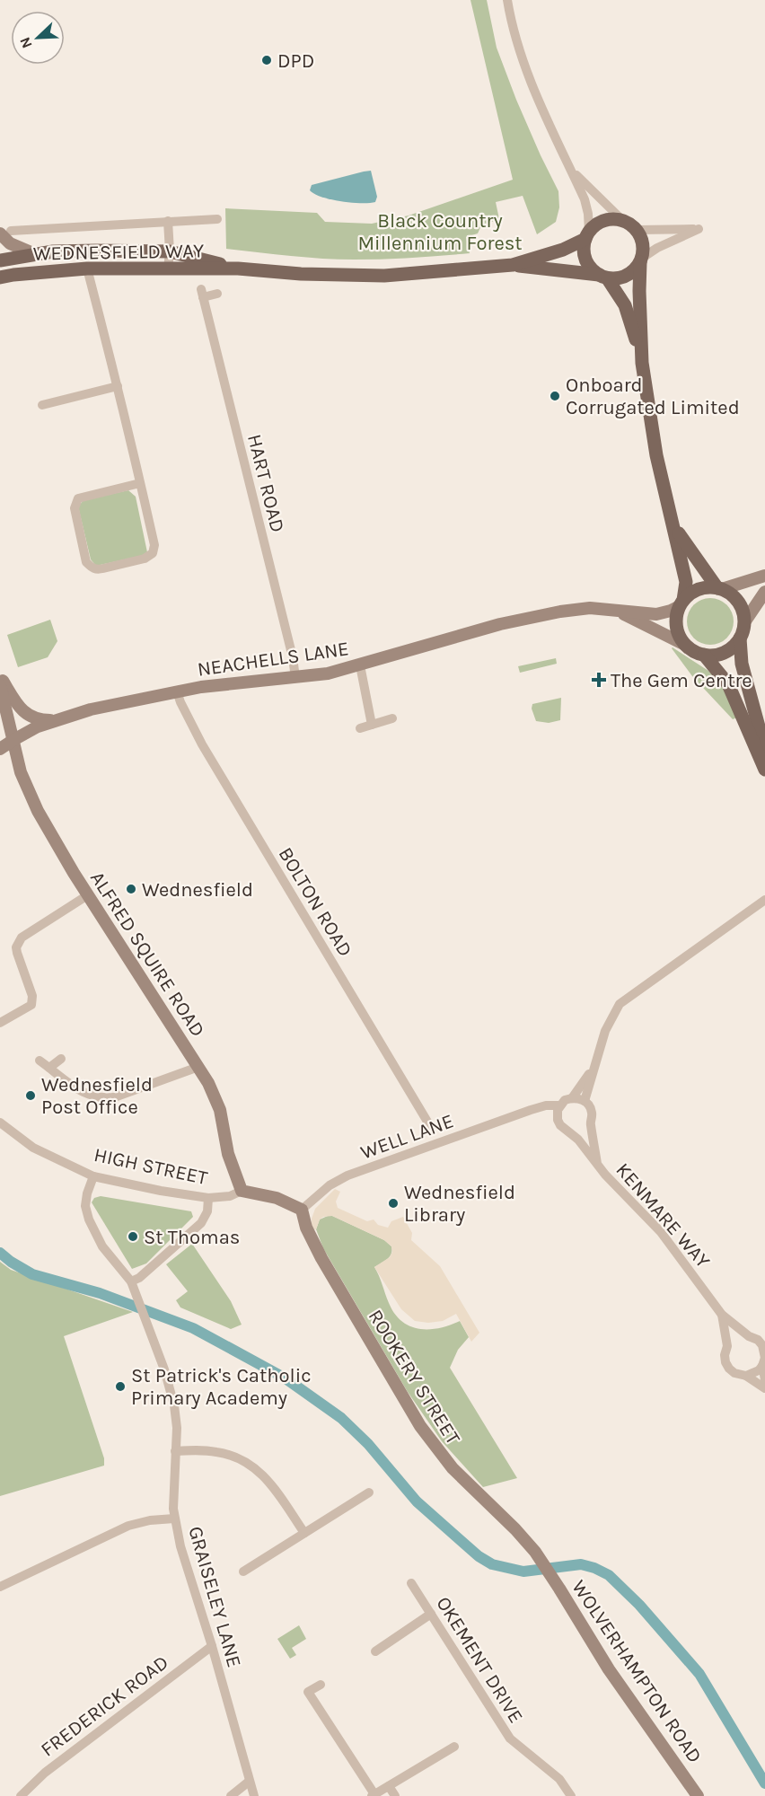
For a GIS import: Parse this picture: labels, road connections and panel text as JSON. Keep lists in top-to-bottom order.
{
  "streets": {
    "main road": ["WEDNESFIELD WAY"],
    "street": [
      "HART ROAD",
      "NEACHELLS LANE",
      "BOLTON ROAD",
      "ALFRED SQUIRE ROAD",
      "WELL LANE",
      "HIGH STREET",
      "KENMARE WAY",
      "ROOKERY STREET",
      "GRAISELEY LANE",
      "OKEMENT DRIVE",
      "WOLVERHAMPTON ROAD",
      "FREDERICK ROAD"
    ]
  },
  "crossings": [
    ["HART ROAD", "NEACHELLS LANE"],
    ["NEACHELLS LANE", "BOLTON ROAD"],
    ["NEACHELLS LANE", "ALFRED SQUIRE ROAD"],
    ["ALFRED SQUIRE ROAD", "HIGH STREET"],
    ["WELL LANE", "HIGH STREET"],
    ["WELL LANE", "KENMARE WAY"],
    ["WELL LANE", "ROOKERY STREET"],
    ["HIGH STREET", "ROOKERY STREET"],
    ["HIGH STREET", "GRAISELEY LANE"],
    ["ROOKERY STREET", "WOLVERHAMPTON ROAD"],
    ["GRAISELEY LANE", "FREDERICK ROAD"]
  ],
  "parks": ["Black Country Millennium Forest"],
  "places": {
    "other": [
      "DPD",
      "Onboard Corrugated Limited",
      "Wednesfield",
      "Wednesfield Post Office",
      "Wednesfield Library",
      "St Thomas",
      "St Patrick's Catholic Primary Academy"
    ],
    "health": ["The Gem Centre"]
  },
  "north": "bottom left"
}
